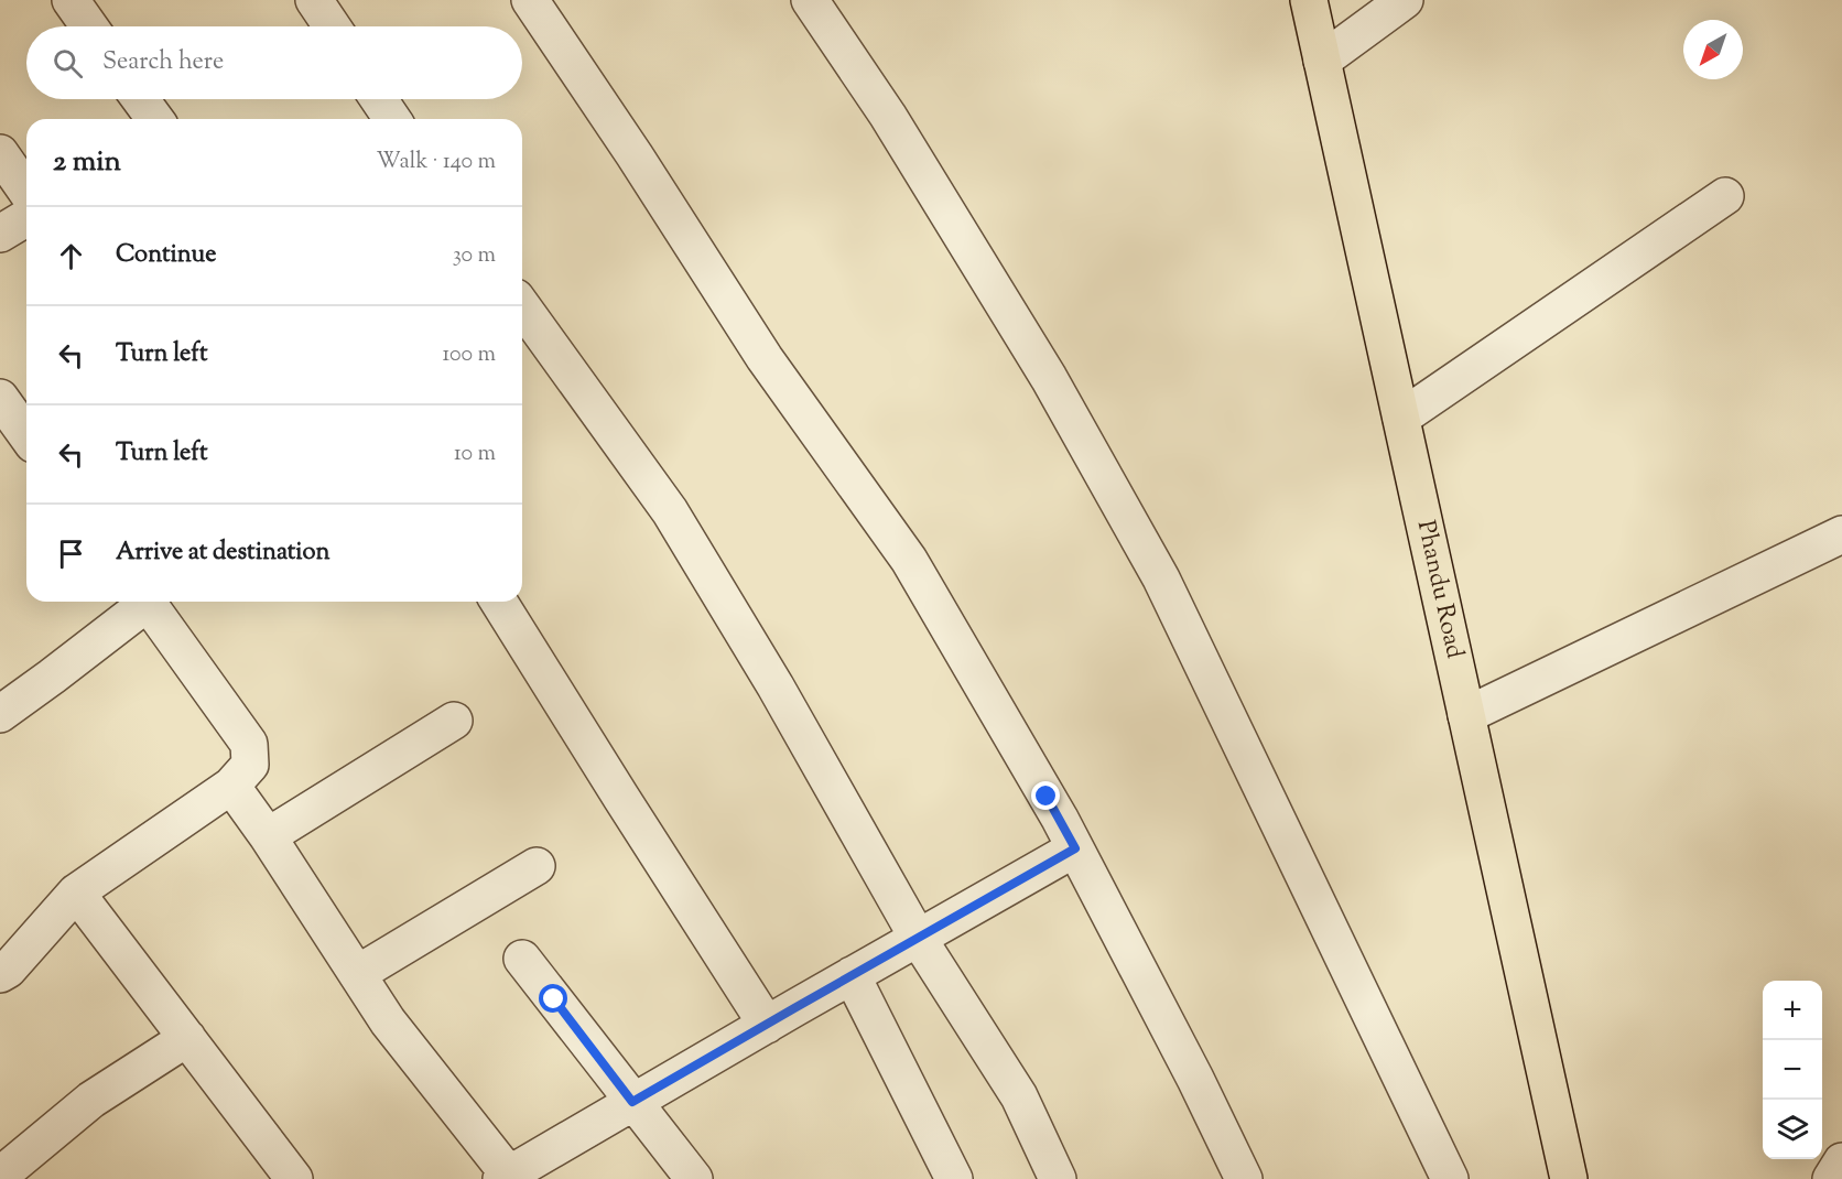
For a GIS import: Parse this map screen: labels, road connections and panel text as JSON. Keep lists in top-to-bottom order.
{
  "streets": {
    "main road": ["Phandu Road"]
  },
  "north": "bottom left",
  "page": {
    "search": "Search here",
    "heading": ["2 min", "Walk · 140 m"],
    "list": [
      ["Continue", "30 m"],
      ["Turn left", "100 m"],
      ["Turn left", "10 m"],
      "Arrive at destination"
    ],
    "map_buttons": ["+", "−"]
  }
}
